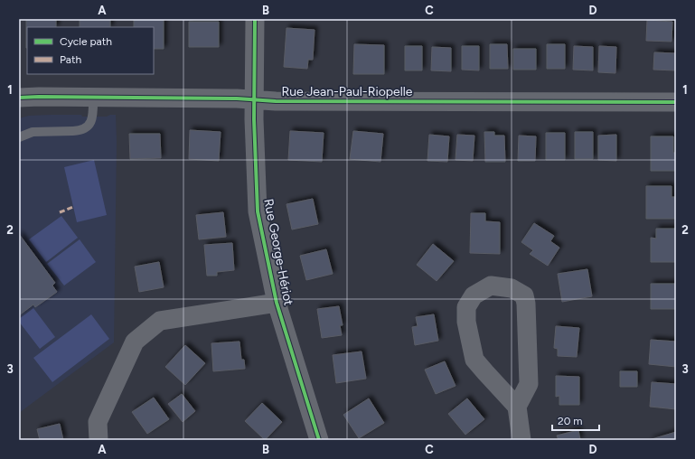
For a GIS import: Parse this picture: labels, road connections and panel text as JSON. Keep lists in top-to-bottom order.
{
  "streets": {
    "street": ["Rue Jean-Paul-Riopelle", "Rue George-Hériot"]
  },
  "crossings": [
    ["Rue Jean-Paul-Riopelle", "Rue George-Hériot"]
  ],
  "legend": ["Cycle path", "Path"],
  "scale_bar": "20 m",
  "grid": {
    "columns": [
      "A",
      "B",
      "C",
      "D"
    ],
    "rows": ["1", "2", "3"]
  }
}
